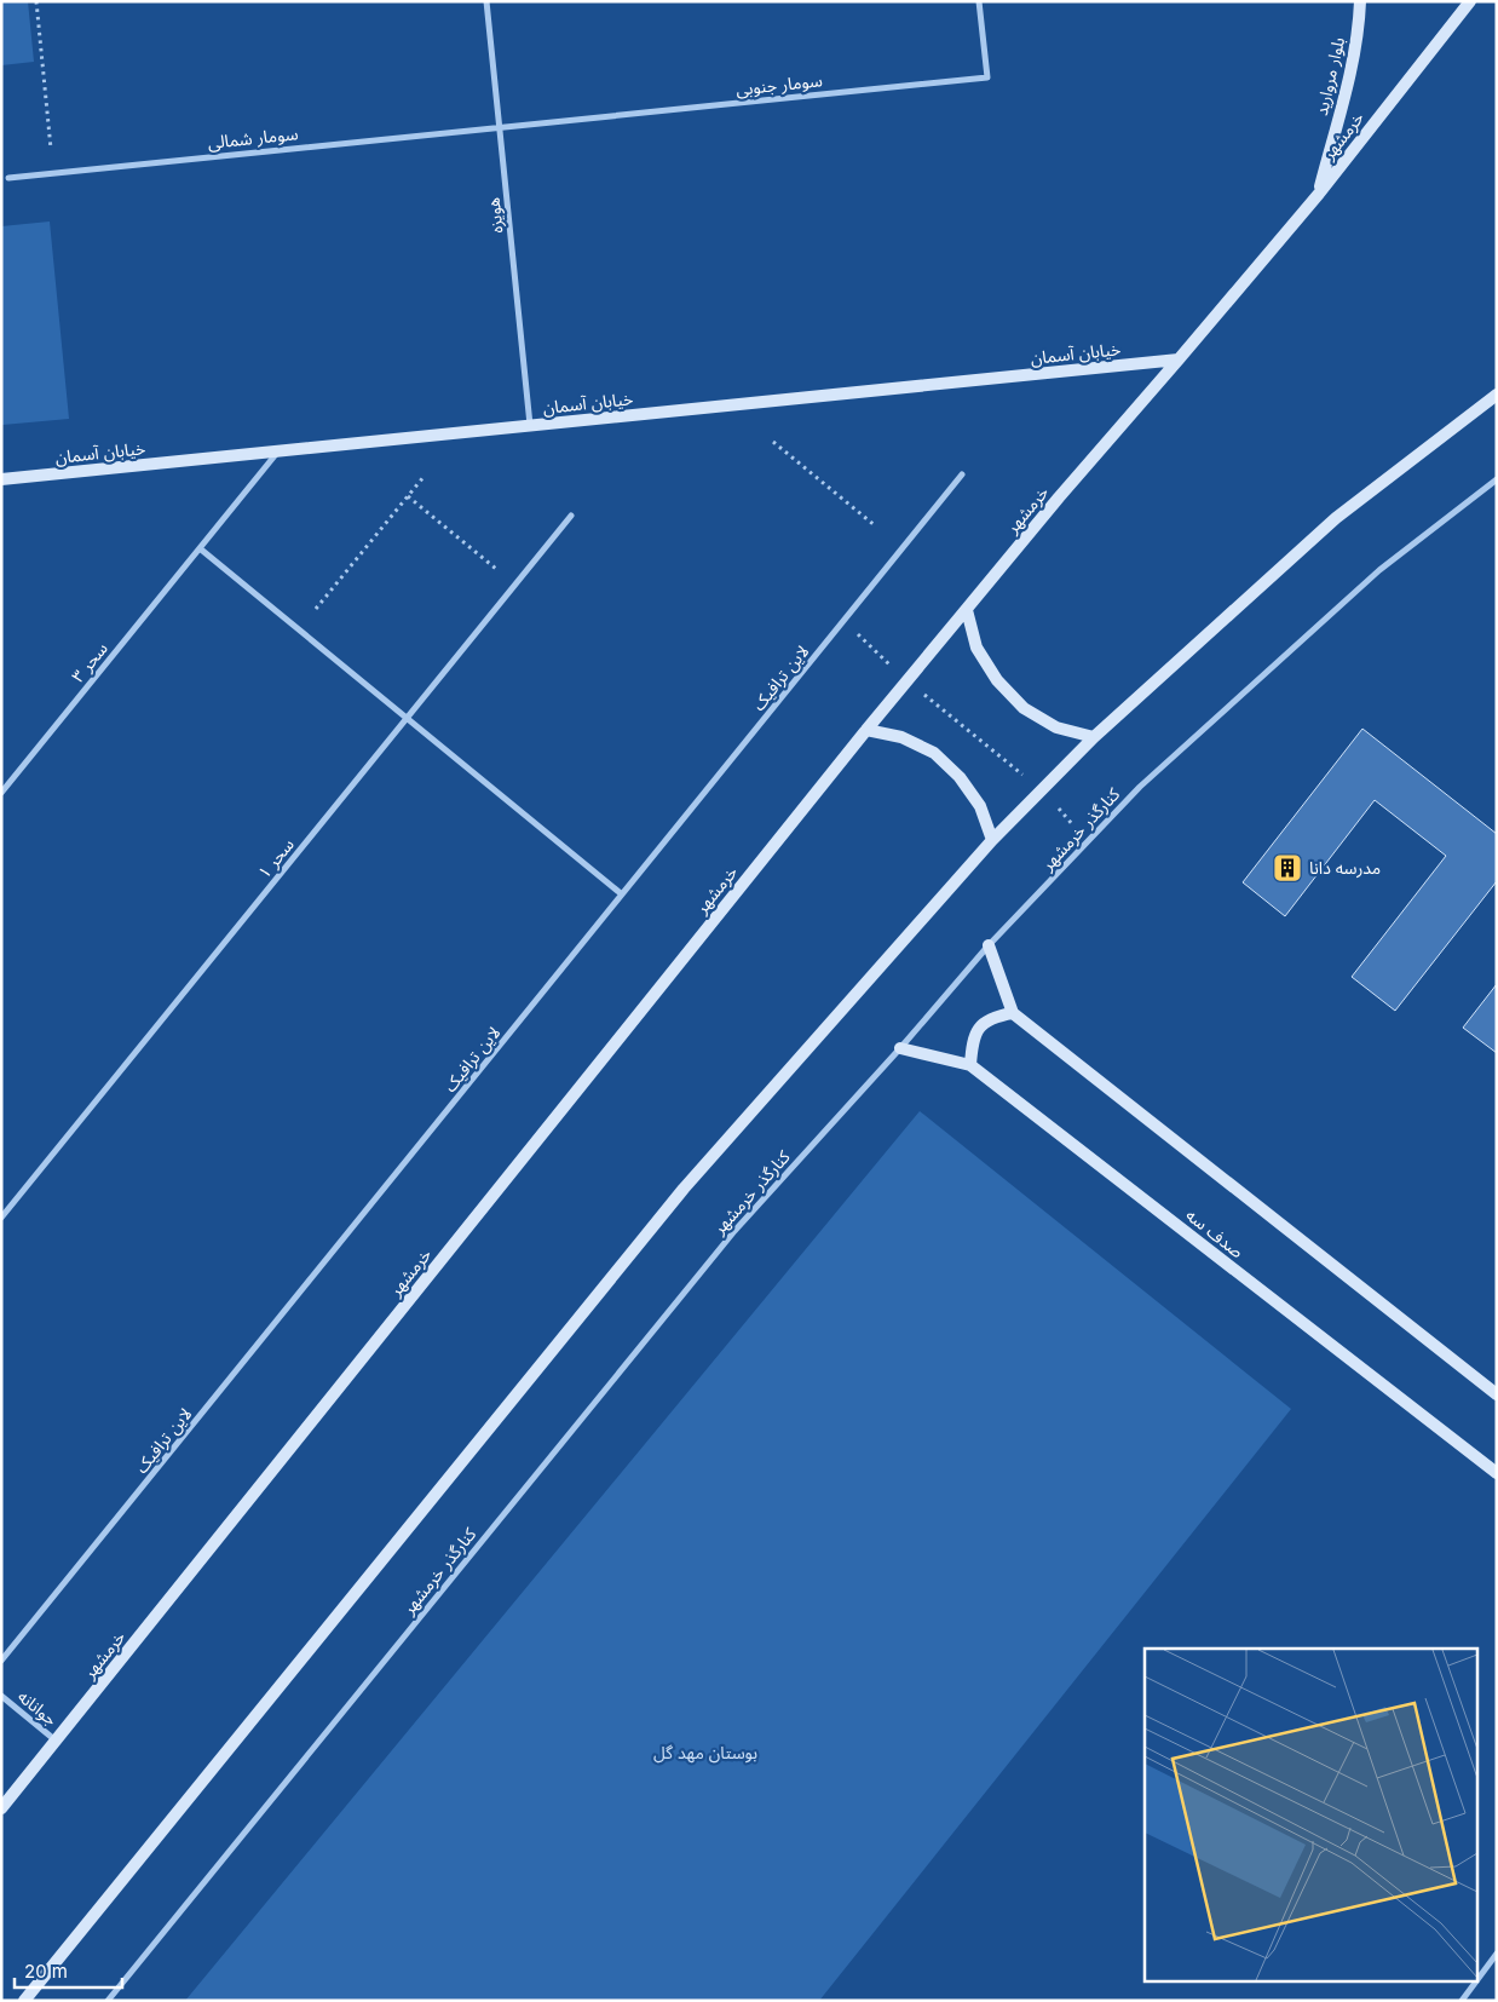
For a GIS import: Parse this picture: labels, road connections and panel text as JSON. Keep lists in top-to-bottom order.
{
  "streets": {
    "street": [
      "بلوار مروارید",
      "سومار جنوبی",
      "خرمشهر",
      "سومار شمالی",
      "هویزه",
      "خیابان آسمان",
      "سحر ۳",
      "لاین ترافیک",
      "کنارگذر خرمشهر",
      "سحر ۱",
      "صدف سه",
      "جوانانه"
    ]
  },
  "crossings": [
    ["بلوار مروارید", "خرمشهر"],
    ["سومار جنوبی", "سومار شمالی"],
    ["سومار جنوبی", "هویزه"],
    ["خرمشهر", "خیابان آسمان"],
    ["خرمشهر", "جوانانه"],
    ["سومار شمالی", "هویزه"],
    ["هویزه", "خیابان آسمان"],
    ["خیابان آسمان", "سحر ۳"],
    ["کنارگذر خرمشهر", "صدف سه"]
  ],
  "parks": ["بوستان مهد گل"],
  "places": {
    "building": ["مدرسه دانا"]
  },
  "scale_bar": "20 m"
}
